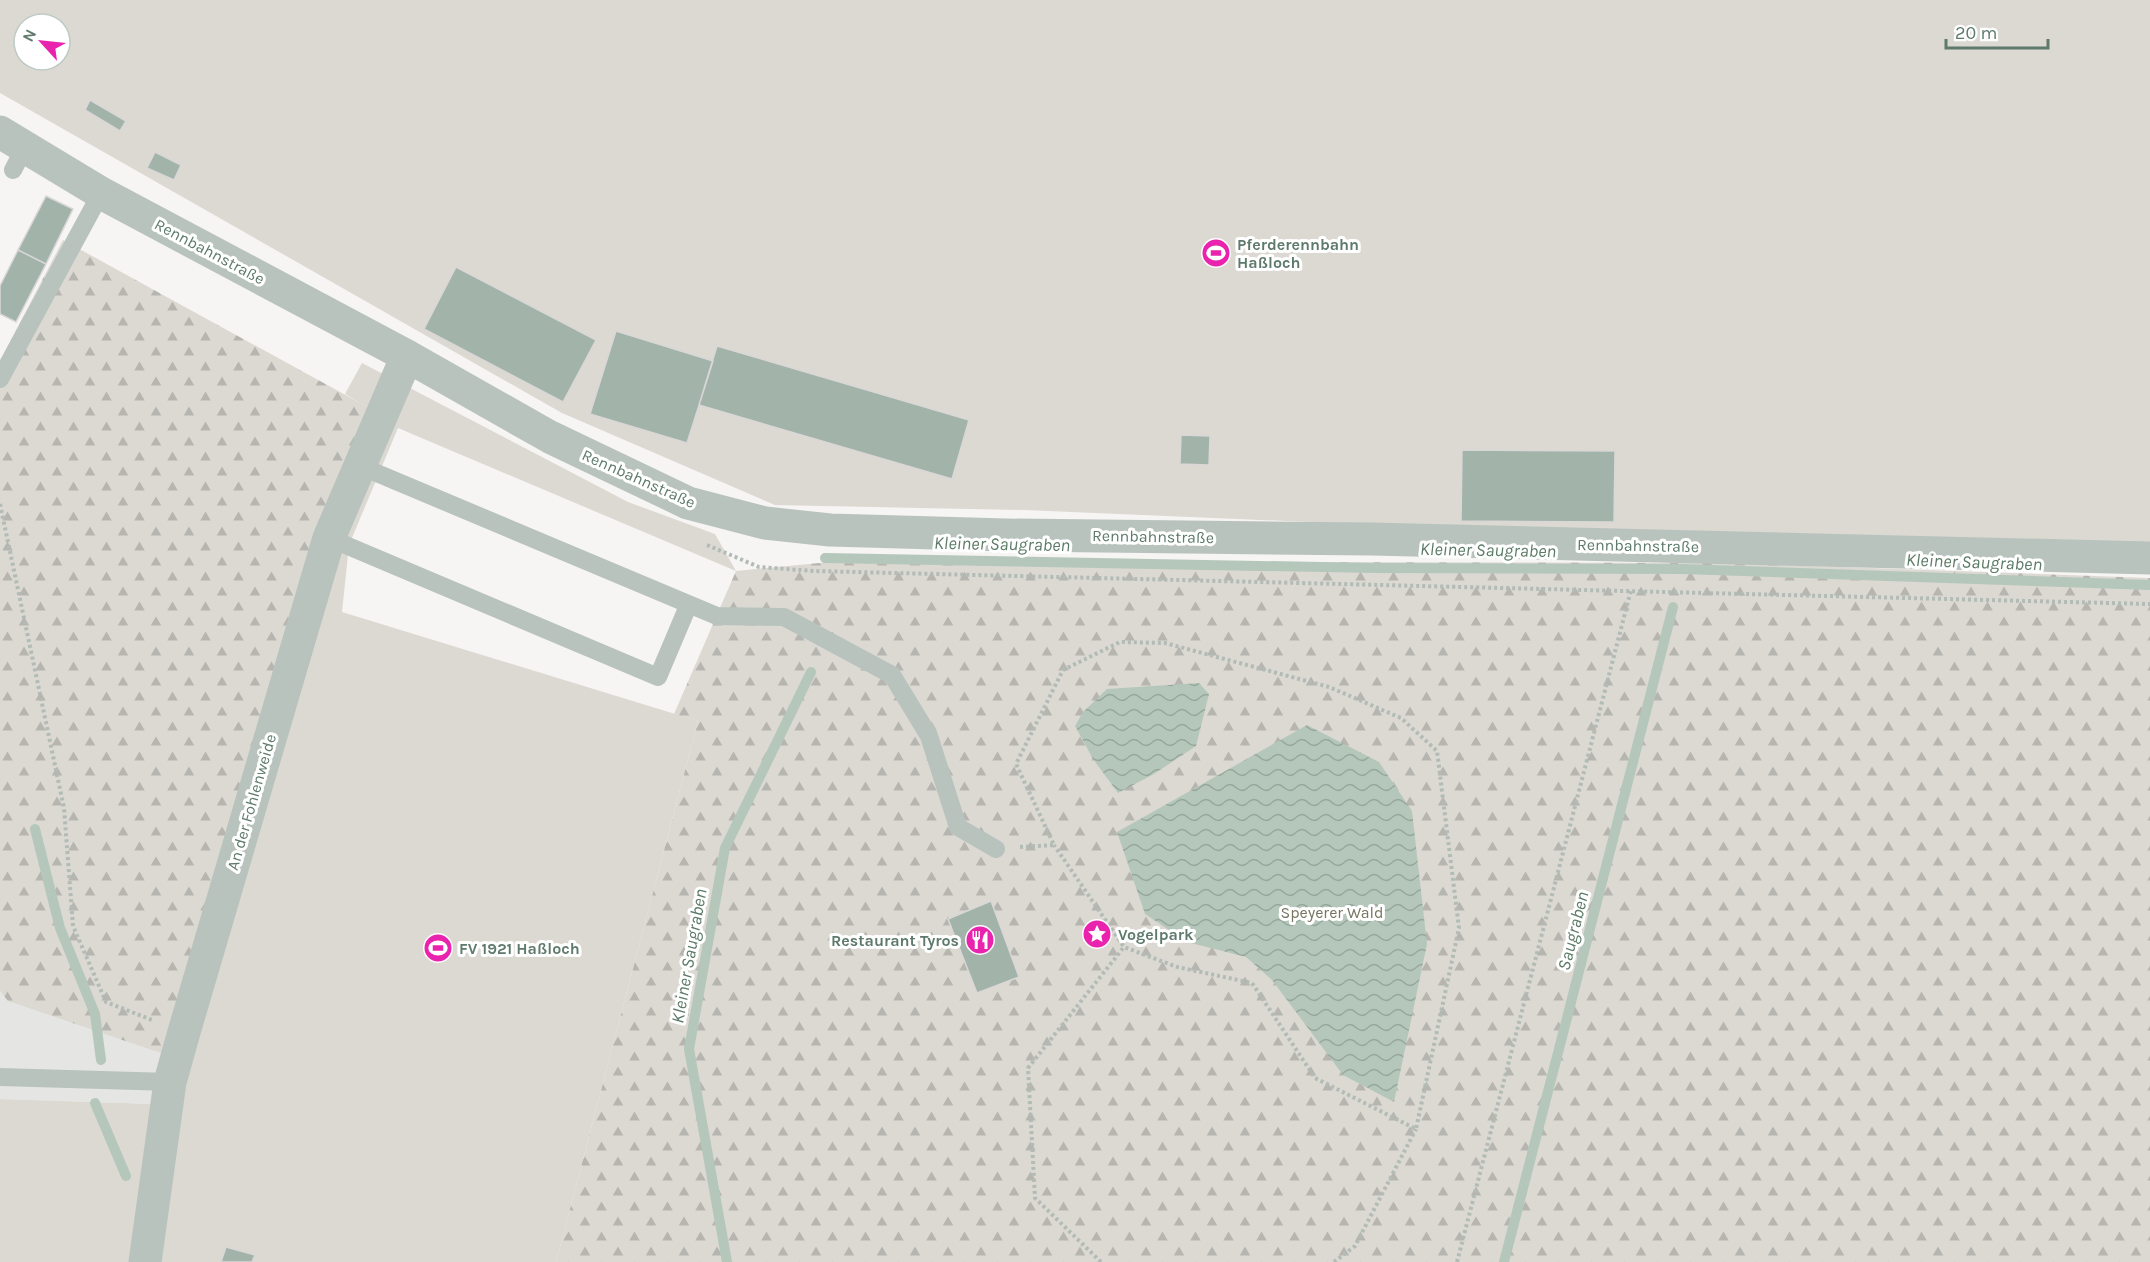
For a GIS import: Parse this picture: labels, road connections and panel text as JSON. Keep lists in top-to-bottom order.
{
  "streets": {
    "street": ["Rennbahnstraße", "An der Fohlenweide"]
  },
  "crossings": [
    ["Rennbahnstraße", "An der Fohlenweide"]
  ],
  "water": ["Kleiner Saugraben", "Saugraben"],
  "parks": ["Speyerer Wald"],
  "places": {
    "sports": ["Pferderennbahn Haßloch", "FV 1921 Haßloch"],
    "place": ["Vogelpark"],
    "restaurant": ["Restaurant Tyros"]
  },
  "scale_bar": "20 m",
  "north": "top left"
}
